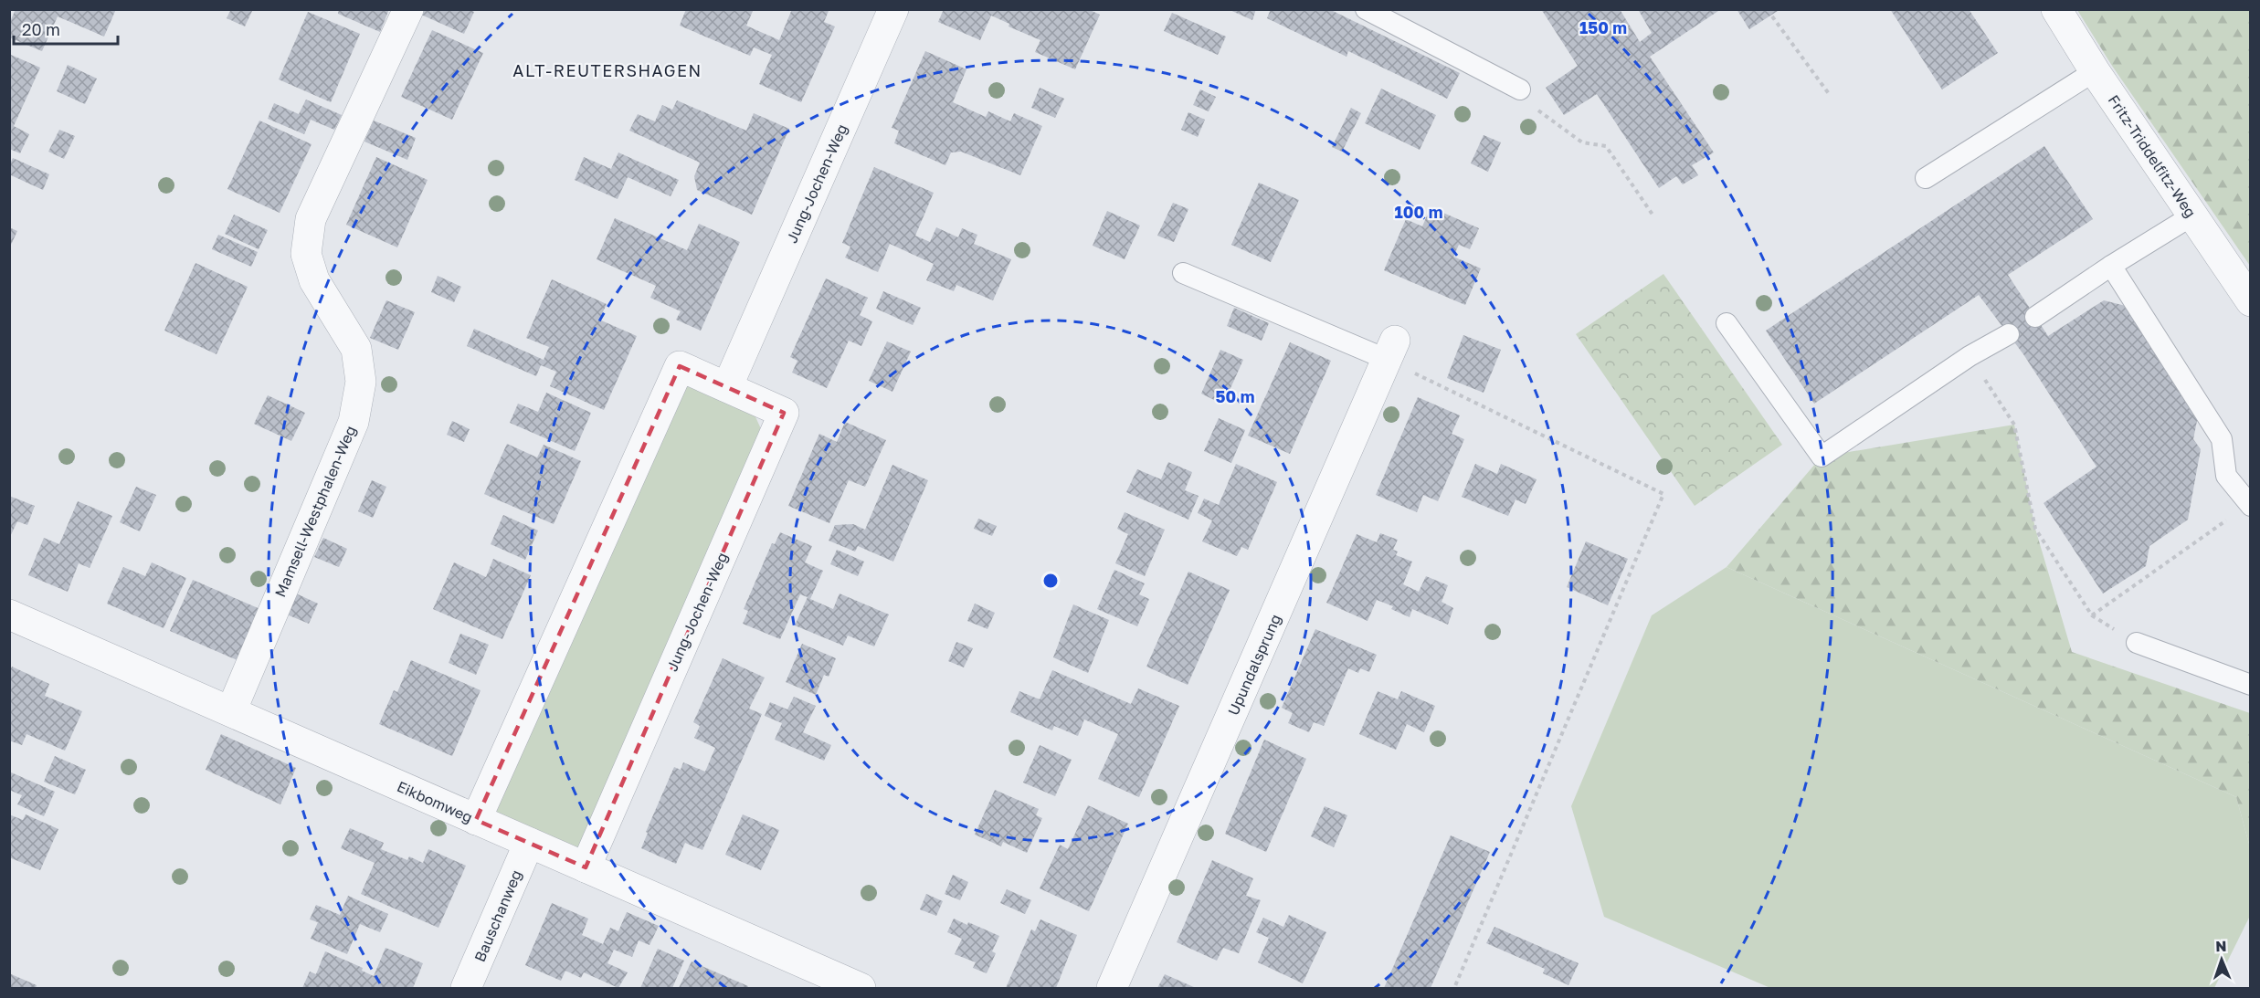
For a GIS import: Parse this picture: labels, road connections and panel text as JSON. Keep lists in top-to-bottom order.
{
  "streets": {
    "street": [
      "Fritz-Triddelfitz-Weg",
      "Jung-Jochen-Weg",
      "Mamsell-Westphalen-Weg",
      "Upundalsprung",
      "Eikbomweg",
      "Bauschanweg"
    ]
  },
  "crossings": [
    ["Jung-Jochen-Weg", "Eikbomweg"],
    ["Mamsell-Westphalen-Weg", "Eikbomweg"],
    ["Eikbomweg", "Bauschanweg"]
  ],
  "districts": ["ALT-REUTERSHAGEN"],
  "scale_bar": "20 m",
  "north": "top",
  "rings": ["150 m", "100 m", "50 m"]
}
